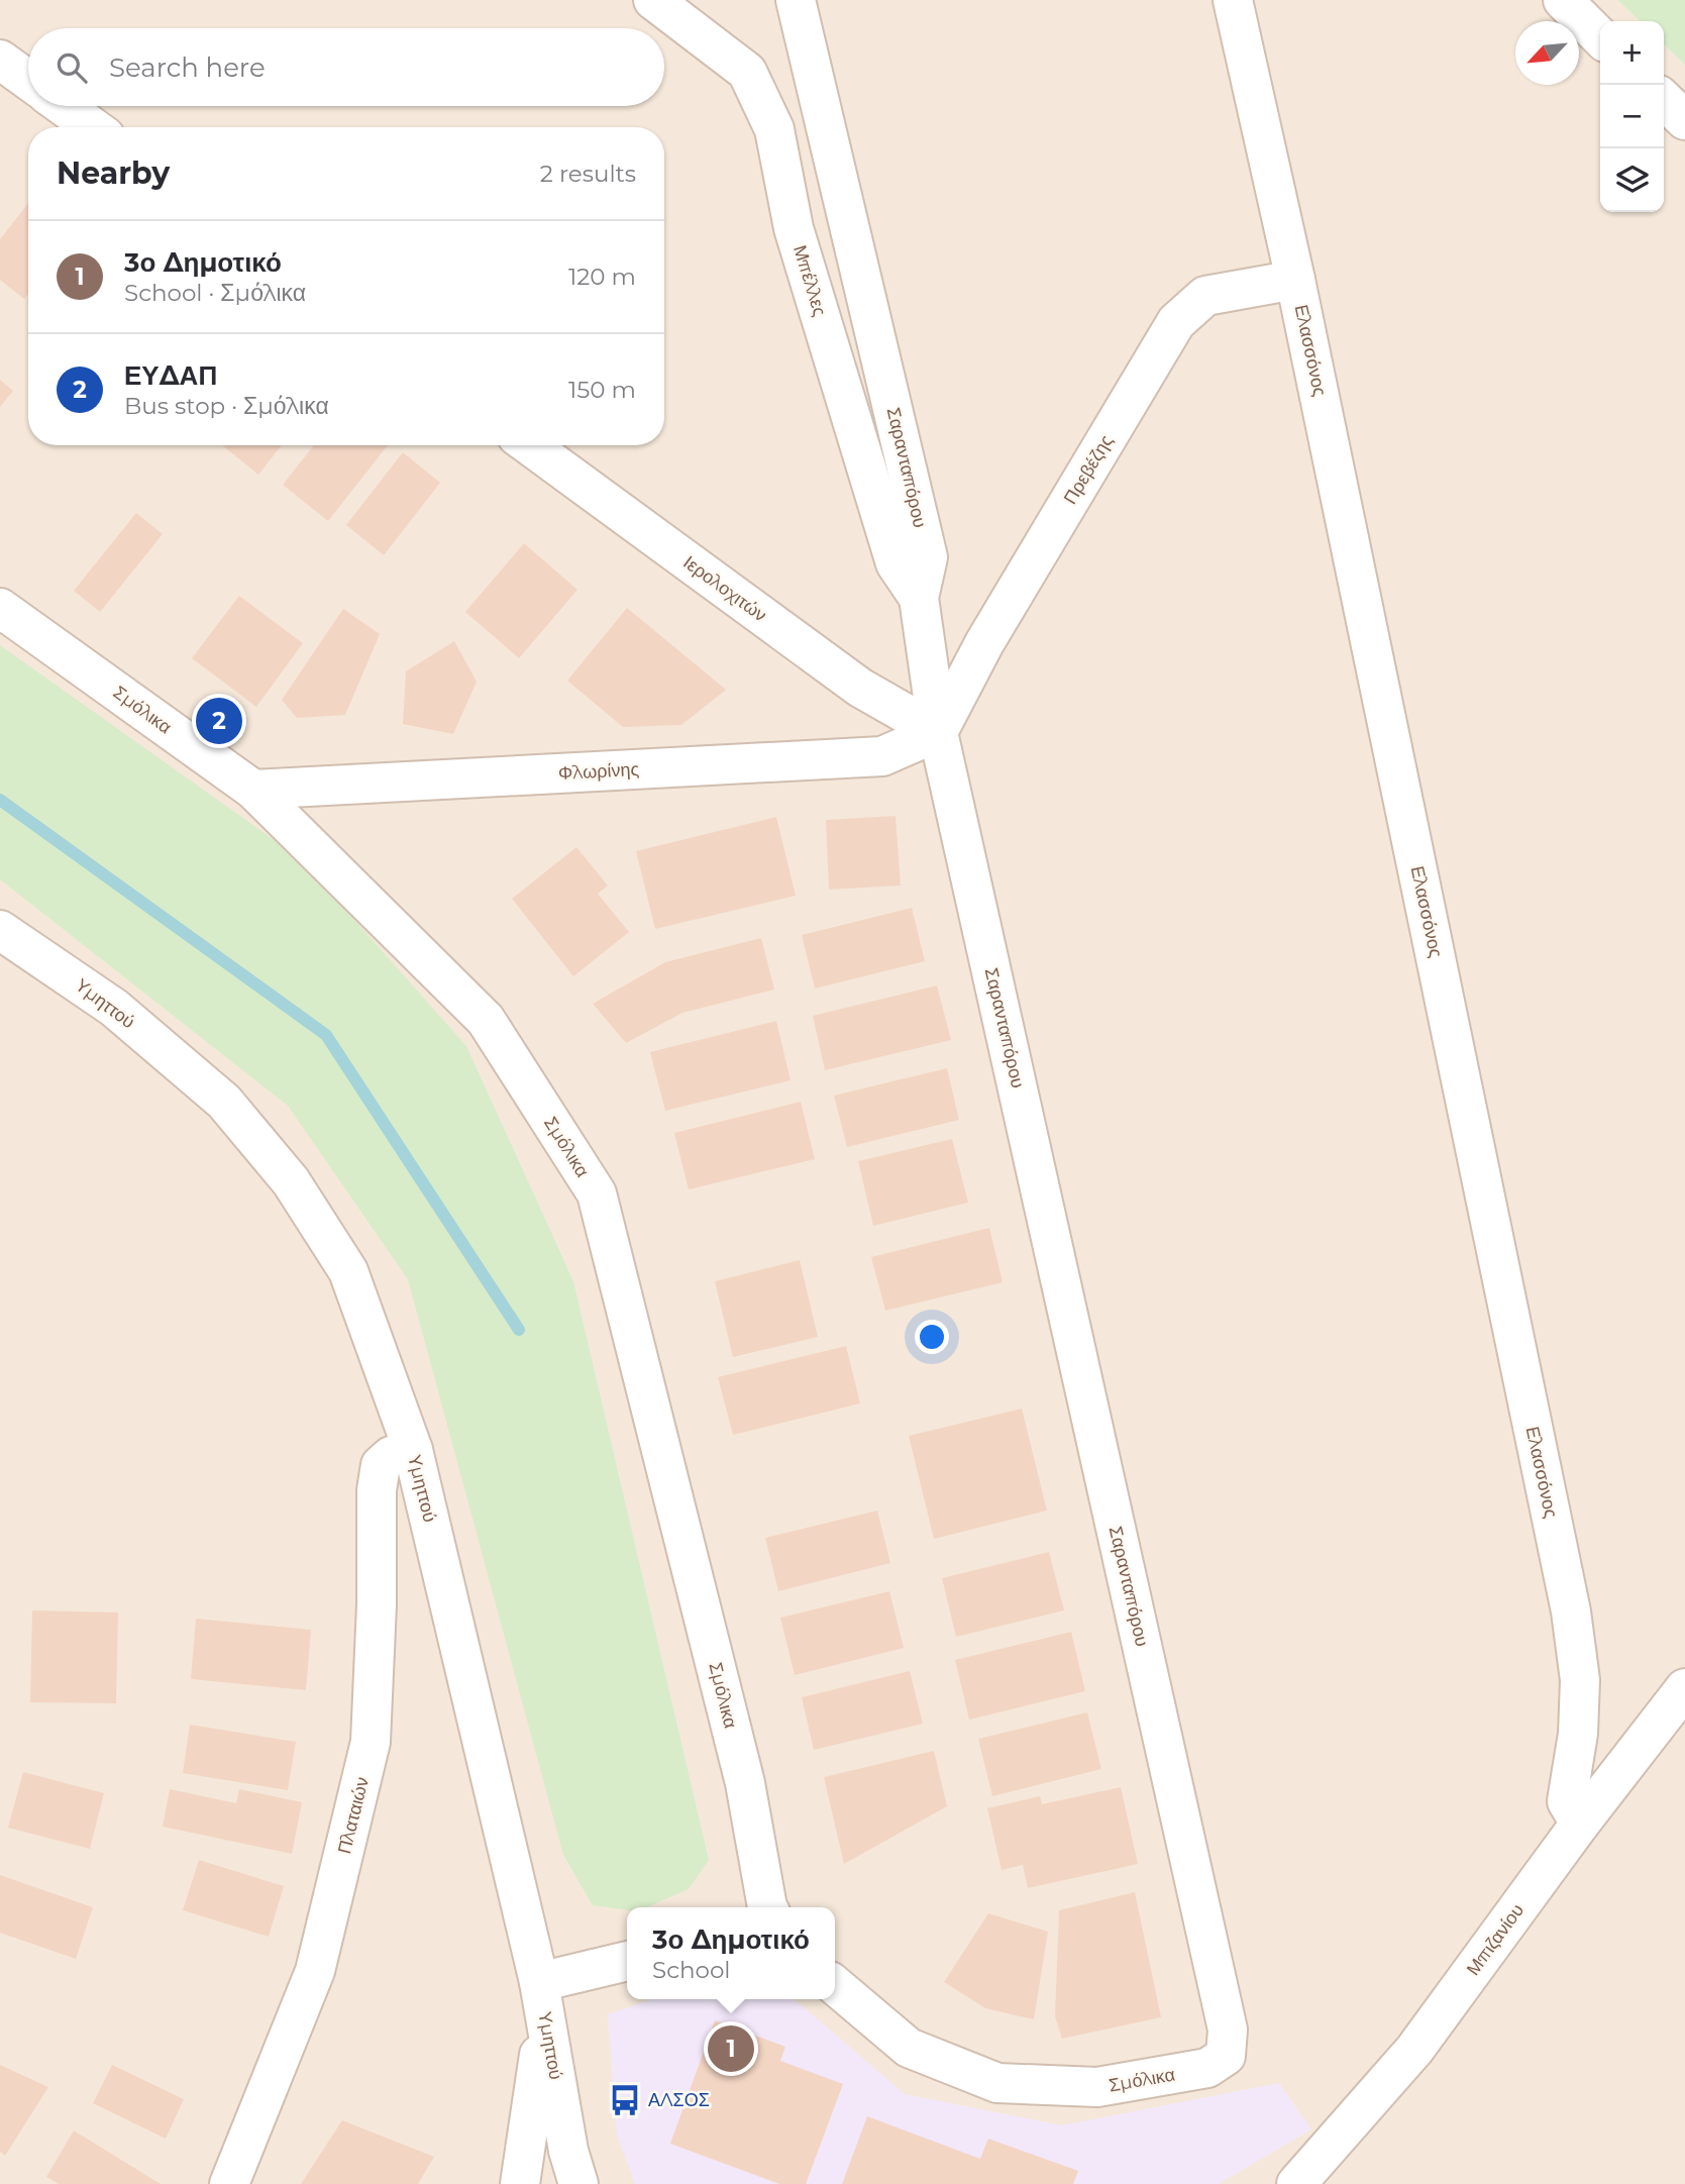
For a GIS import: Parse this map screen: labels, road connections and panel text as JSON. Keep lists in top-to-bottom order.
{
  "streets": {
    "street": [
      "Μπέλλες",
      "Ελασσόνος",
      "Σαρανταπόρου",
      "Πρεβέζης",
      "Ιερολοχιτών",
      "Σμόλικα",
      "Φλωρίνης",
      "Υμηττού",
      "Πλαταιών",
      "Μπιζανίου"
    ]
  },
  "crossings": [
    ["Μπέλλες", "Σαρανταπόρου"],
    ["Ελασσόνος", "Πρεβέζης"],
    ["Ελασσόνος", "Μπιζανίου"],
    ["Σαρανταπόρου", "Πρεβέζης"],
    ["Σαρανταπόρου", "Ιερολοχιτών"],
    ["Σαρανταπόρου", "Σμόλικα"],
    ["Σαρανταπόρου", "Φλωρίνης"],
    ["Πρεβέζης", "Ιερολοχιτών"],
    ["Πρεβέζης", "Φλωρίνης"],
    ["Ιερολοχιτών", "Φλωρίνης"],
    ["Σμόλικα", "Φλωρίνης"],
    ["Υμηττού", "Πλαταιών"]
  ],
  "places": {
    "bus stop": ["ΑΛΣΟΣ"]
  },
  "north": "bottom left",
  "page": {
    "map_buttons": ["+", "−"],
    "search": "Search here",
    "heading": ["Nearby", "2 results"],
    "list": [
      {
        "mark": "1",
        "name": "3ο Δημοτικό",
        "note": "School · Σμόλικα",
        "value": "120 m"
      },
      {
        "mark": "2",
        "name": "ΕΥΔΑΠ",
        "note": "Bus stop · Σμόλικα",
        "value": "150 m"
      }
    ],
    "pins": ["2", "1"],
    "popup": ["3ο Δημοτικό", "School"]
  }
}
